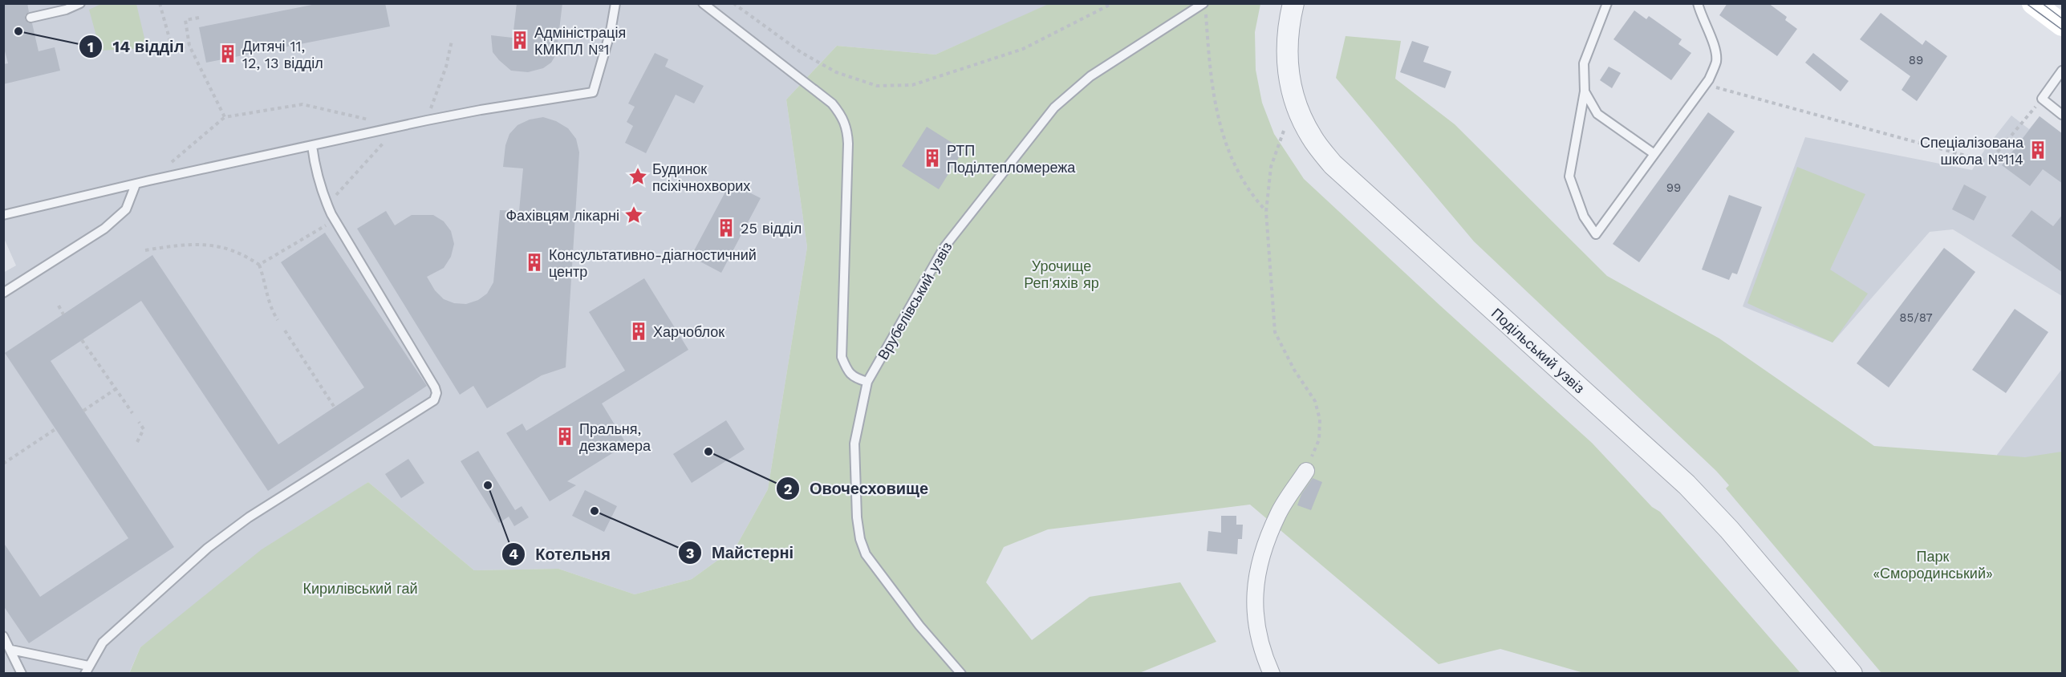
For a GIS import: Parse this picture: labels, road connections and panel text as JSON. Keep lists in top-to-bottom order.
{
  "streets": {
    "street": ["Подільський узвіз"],
    "lane": ["Врубелівський узвіз"]
  },
  "parks": ["Урочище Реп'яхів яр", "Парк «Смородинський»", "Кирилівський гай"],
  "places": {
    "other": [
      "14 відділ",
      "Овочесховище",
      "Котельня",
      "Майстерні"
    ],
    "building": [
      "Адміністрація КМКПЛ №1",
      "Дитячі 11, 12, 13 відділ",
      "Спеціалізована школа №114",
      "РТП Поділтепломережа",
      "25 відділ",
      "Консультативно-діагностичний центр",
      "Харчоблок",
      "Пральня, дезкамера"
    ],
    "place": ["Будинок псіхічнохворих", "Фахівцям лікарні"]
  },
  "house_numbers": ["89", "99", "85/87"]
}
